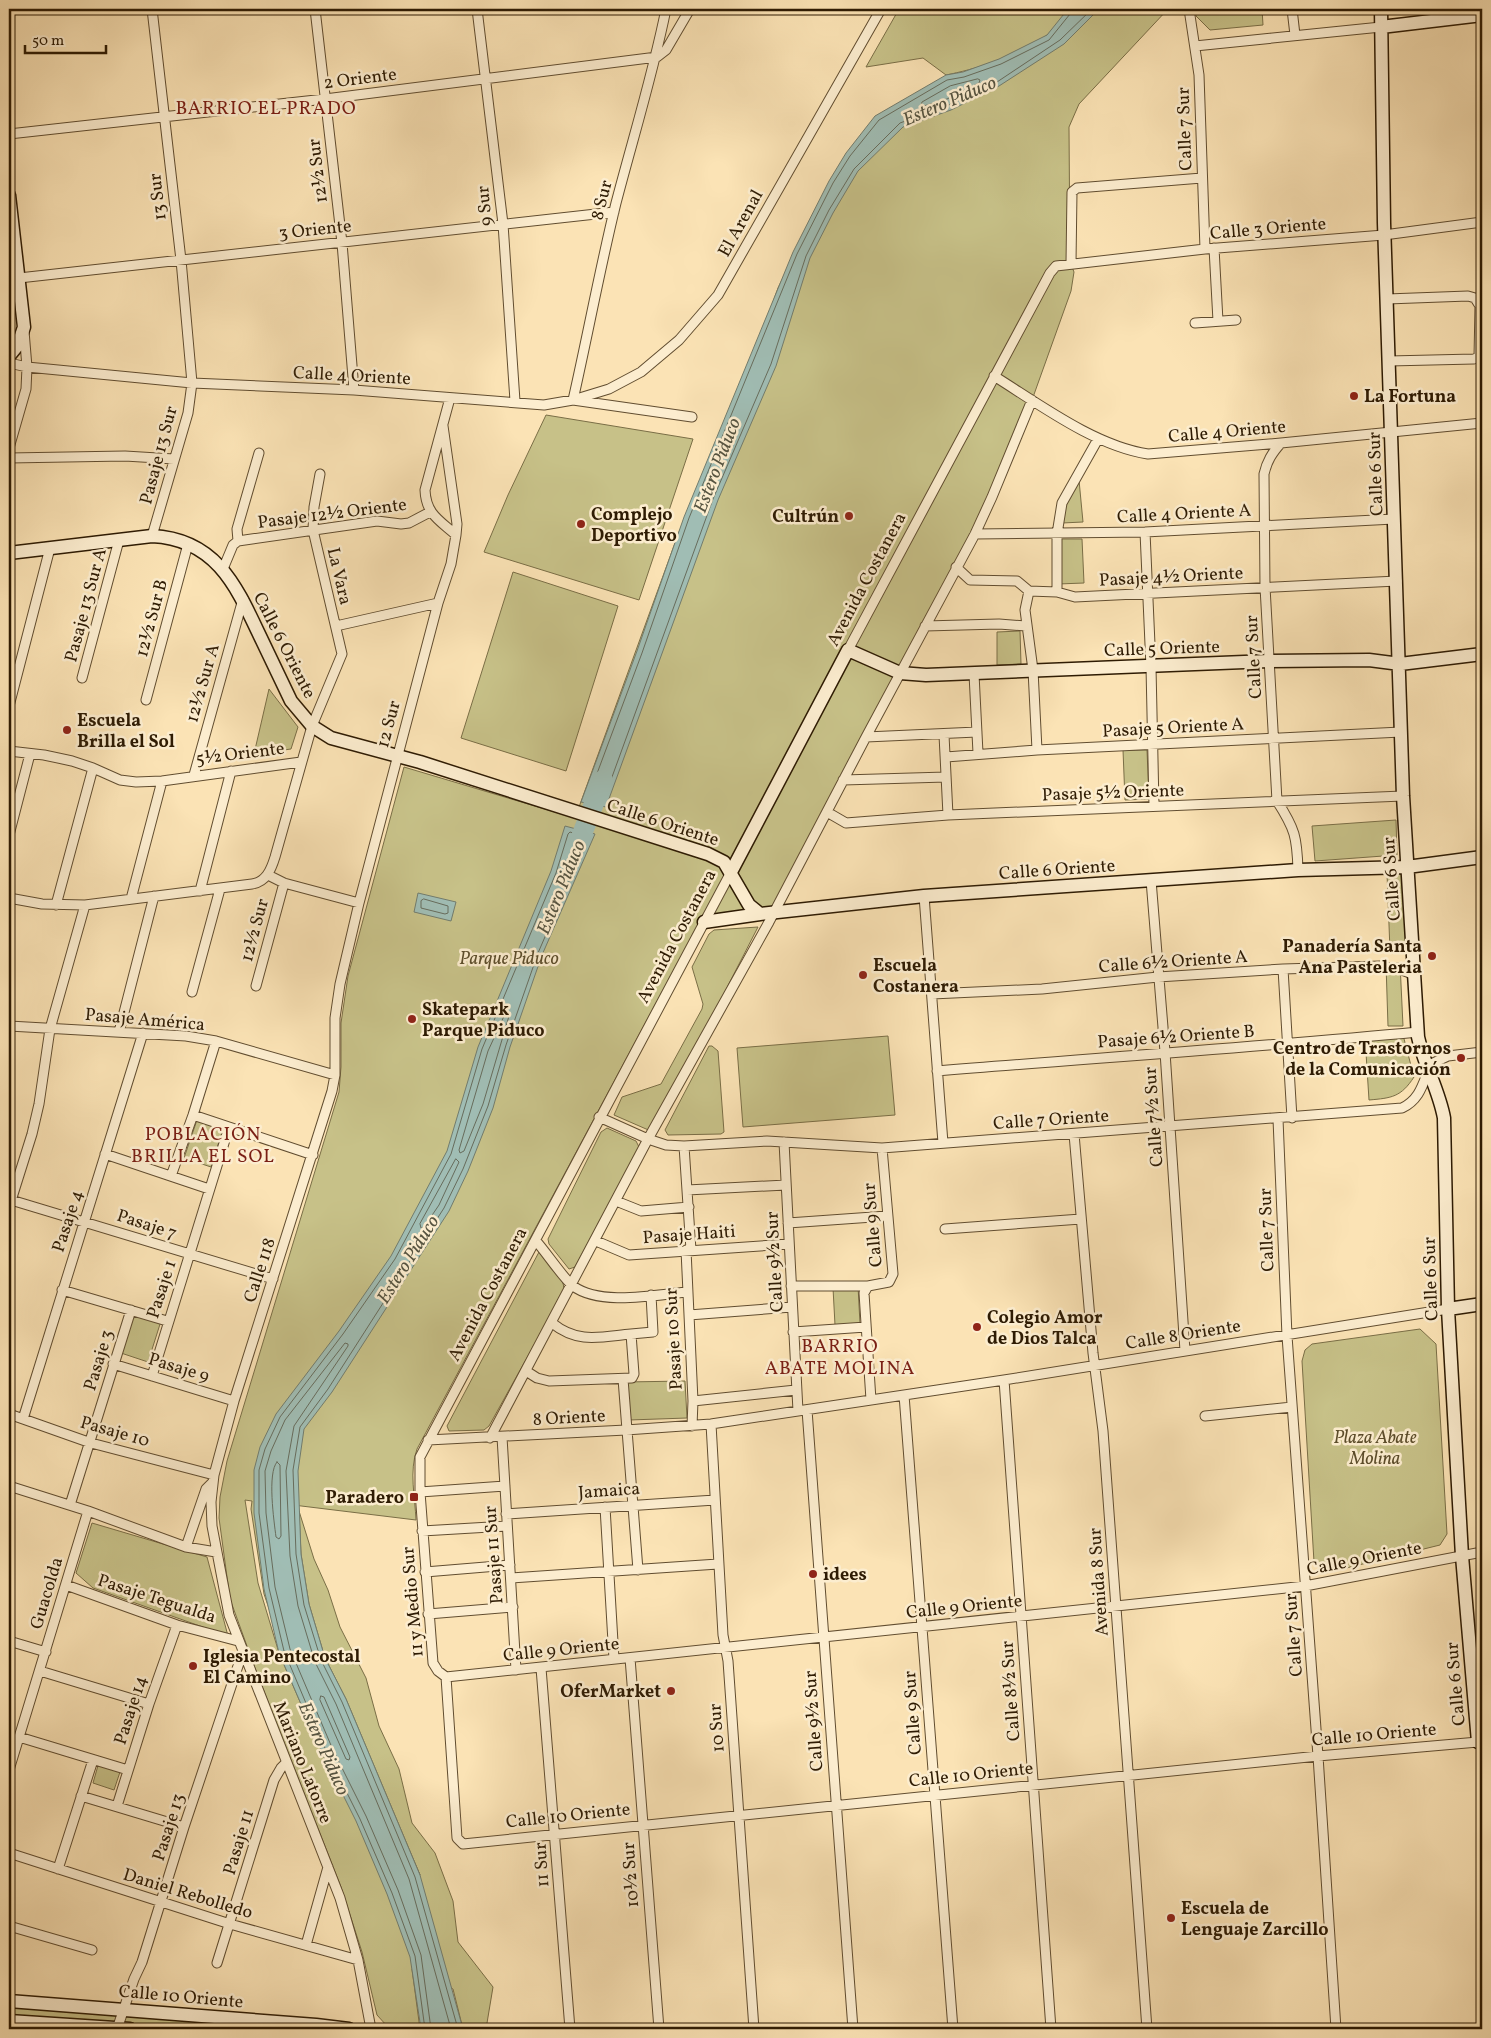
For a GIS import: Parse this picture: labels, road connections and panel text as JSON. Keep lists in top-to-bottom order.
{
  "streets": {
    "street": [
      "2 Oriente",
      "Calle 7 Sur",
      "12½ Sur",
      "13 Sur",
      "8 Sur",
      "9 Sur",
      "El Arenal",
      "Calle 3 Oriente",
      "3 Oriente",
      "Calle 4 Oriente",
      "Pasaje 13 Sur",
      "Calle 6 Sur",
      "Pasaje 12½ Oriente",
      "Calle 4 Oriente A",
      "La Vara",
      "Pasaje 4½ Oriente",
      "Avenida Costanera",
      "Pasaje 13 Sur A",
      "12½ Sur B",
      "Calle 6 Oriente",
      "Calle 5 Oriente",
      "12½ Sur A",
      "12 Sur",
      "Pasaje 5 Oriente A",
      "5½ Oriente",
      "Pasaje 5½ Oriente",
      "Calle 6½ Oriente A",
      "Pasaje América",
      "Pasaje 6½ Oriente B",
      "Calle 7½ Sur",
      "Calle 7 Oriente",
      "Pasaje 4",
      "Pasaje 7",
      "Calle 9 Sur",
      "Pasaje Haiti",
      "Calle 9½ Sur",
      "Calle 118",
      "Pasaje 1",
      "Calle 8 Oriente",
      "Pasaje 10 Sur",
      "Pasaje 3",
      "Pasaje 9",
      "8 Oriente",
      "Pasaje 10",
      "Jamaica",
      "Pasaje 11 Sur",
      "Calle 9 Oriente",
      "Avenida 8 Sur",
      "Guacolda",
      "Pasaje Tegualda",
      "11 y Medio Sur",
      "Calle 8½ Sur",
      "Pasaje 14",
      "10 Sur",
      "Calle 10 Oriente",
      "Mariano Latorre",
      "Pasaje 13",
      "Pasaje 11",
      "11 Sur",
      "10½ Sur",
      "Daniel Rebolledo"
    ]
  },
  "crossings": [
    ["2 Oriente", "12½ Sur"],
    ["2 Oriente", "13 Sur"],
    ["2 Oriente", "8 Sur"],
    ["2 Oriente", "9 Sur"],
    ["Calle 7 Sur", "Calle 3 Oriente"],
    ["Calle 7 Sur", "Calle 4 Oriente"],
    ["Calle 7 Sur", "Calle 4 Oriente A"],
    ["Calle 7 Sur", "Pasaje 4½ Oriente"],
    ["Calle 7 Sur", "Calle 6 Oriente"],
    ["Calle 7 Sur", "Calle 5 Oriente"],
    ["Calle 7 Sur", "Pasaje 5 Oriente A"],
    ["Calle 7 Sur", "Pasaje 5½ Oriente"],
    ["Calle 7 Sur", "Calle 7 Oriente"],
    ["Calle 7 Sur", "Calle 8 Oriente"],
    ["Calle 7 Sur", "Calle 9 Oriente"],
    ["Calle 7 Sur", "Calle 10 Oriente"],
    ["12½ Sur", "3 Oriente"],
    ["12½ Sur", "Calle 4 Oriente"],
    ["13 Sur", "3 Oriente"],
    ["13 Sur", "Calle 4 Oriente"],
    ["13 Sur", "Pasaje 13 Sur"],
    ["8 Sur", "El Arenal"],
    ["8 Sur", "3 Oriente"],
    ["8 Sur", "Calle 4 Oriente"],
    ["9 Sur", "3 Oriente"],
    ["9 Sur", "Calle 4 Oriente"],
    ["El Arenal", "Calle 4 Oriente"],
    ["Calle 3 Oriente", "Calle 6 Sur"],
    ["Calle 3 Oriente", "Avenida Costanera"],
    ["Calle 4 Oriente", "Pasaje 13 Sur"],
    ["Calle 4 Oriente", "Calle 6 Sur"],
    ["Calle 4 Oriente", "Avenida Costanera"],
    ["Pasaje 13 Sur", "Calle 6 Oriente"],
    ["Calle 6 Sur", "Calle 4 Oriente A"],
    ["Calle 6 Sur", "Pasaje 4½ Oriente"],
    ["Calle 6 Sur", "Calle 6 Oriente"],
    ["Calle 6 Sur", "Calle 5 Oriente"],
    ["Calle 6 Sur", "Pasaje 5 Oriente A"],
    ["Calle 6 Sur", "Pasaje 5½ Oriente"],
    ["Calle 6 Sur", "Calle 6½ Oriente A"],
    ["Calle 6 Sur", "Pasaje 6½ Oriente B"],
    ["Calle 6 Sur", "Calle 7 Oriente"],
    ["Calle 6 Sur", "Calle 8 Oriente"],
    ["Calle 6 Sur", "Calle 9 Oriente"],
    ["Calle 6 Sur", "Calle 10 Oriente"],
    ["Pasaje 12½ Oriente", "La Vara"],
    ["Pasaje 12½ Oriente", "Calle 6 Oriente"],
    ["La Vara", "Calle 6 Oriente"],
    ["La Vara", "5½ Oriente"],
    ["Avenida Costanera", "Calle 6 Oriente"],
    ["Avenida Costanera", "Calle 5 Oriente"],
    ["Avenida Costanera", "Calle 7 Oriente"],
    ["Avenida Costanera", "8 Oriente"],
    ["Avenida Costanera", "11 y Medio Sur"],
    ["Pasaje 13 Sur A", "Calle 6 Oriente"],
    ["12½ Sur B", "Calle 6 Oriente"],
    ["Calle 6 Oriente", "12½ Sur A"],
    ["Calle 6 Oriente", "12 Sur"],
    ["Calle 6 Oriente", "Calle 7½ Sur"],
    ["12½ Sur A", "5½ Oriente"],
    ["12 Sur", "Pasaje América"],
    ["12 Sur", "Calle 118"],
    ["Calle 6½ Oriente A", "Calle 7½ Sur"],
    ["Pasaje América", "Pasaje 4"],
    ["Pasaje América", "Calle 118"],
    ["Pasaje 6½ Oriente B", "Calle 7½ Sur"],
    ["Calle 7½ Sur", "Calle 7 Oriente"],
    ["Calle 7½ Sur", "Calle 8 Oriente"],
    ["Calle 7 Oriente", "Calle 9 Sur"],
    ["Calle 7 Oriente", "Calle 9½ Sur"],
    ["Calle 7 Oriente", "Pasaje 10 Sur"],
    ["Calle 7 Oriente", "Avenida 8 Sur"],
    ["Pasaje 4", "Pasaje 7"],
    ["Pasaje 4", "Pasaje 10"],
    ["Pasaje 7", "Calle 118"],
    ["Pasaje 7", "Pasaje 1"],
    ["Calle 9 Sur", "Calle 8 Oriente"],
    ["Calle 9 Sur", "Calle 9 Oriente"],
    ["Calle 9 Sur", "Calle 10 Oriente"],
    ["Pasaje Haiti", "Calle 9½ Sur"],
    ["Pasaje Haiti", "Pasaje 10 Sur"],
    ["Calle 9½ Sur", "Calle 8 Oriente"],
    ["Calle 9½ Sur", "Calle 9 Oriente"],
    ["Calle 9½ Sur", "Calle 10 Oriente"],
    ["Calle 118", "Pasaje 9"],
    ["Calle 118", "Pasaje 10"],
    ["Calle 118", "Mariano Latorre"],
    ["Pasaje 1", "Pasaje 9"],
    ["Calle 8 Oriente", "8 Oriente"],
    ["Calle 8 Oriente", "Avenida 8 Sur"],
    ["Calle 8 Oriente", "Calle 8½ Sur"],
    ["Calle 8 Oriente", "10 Sur"],
    ["Pasaje 10 Sur", "8 Oriente"],
    ["Pasaje 3", "Pasaje 9"],
    ["Pasaje 3", "Pasaje 10"],
    ["8 Oriente", "Pasaje 11 Sur"],
    ["8 Oriente", "11 y Medio Sur"],
    ["8 Oriente", "10 Sur"],
    ["Pasaje 10", "Mariano Latorre"],
    ["Jamaica", "Pasaje 11 Sur"],
    ["Jamaica", "10 Sur"],
    ["Pasaje 11 Sur", "Calle 9 Oriente"],
    ["Calle 9 Oriente", "Avenida 8 Sur"],
    ["Calle 9 Oriente", "11 y Medio Sur"],
    ["Calle 9 Oriente", "Calle 8½ Sur"],
    ["Calle 9 Oriente", "10 Sur"],
    ["Calle 9 Oriente", "Calle 10 Oriente"],
    ["Calle 9 Oriente", "11 Sur"],
    ["Calle 9 Oriente", "10½ Sur"],
    ["Avenida 8 Sur", "Calle 10 Oriente"],
    ["Guacolda", "Pasaje Tegualda"],
    ["Pasaje Tegualda", "Pasaje 14"],
    ["Pasaje Tegualda", "Mariano Latorre"],
    ["11 y Medio Sur", "Calle 10 Oriente"],
    ["Calle 8½ Sur", "Calle 10 Oriente"],
    ["10 Sur", "Calle 10 Oriente"],
    ["Calle 10 Oriente", "Pasaje 13"],
    ["Calle 10 Oriente", "11 Sur"],
    ["Calle 10 Oriente", "10½ Sur"],
    ["Mariano Latorre", "Pasaje 13"],
    ["Mariano Latorre", "Pasaje 11"],
    ["Mariano Latorre", "Daniel Rebolledo"],
    ["Pasaje 13", "Daniel Rebolledo"],
    ["Pasaje 11", "Daniel Rebolledo"]
  ],
  "districts": ["BARRIO EL PRADO", "POBLACIÓN BRILLA EL SOL", "BARRIO ABATE MOLINA"],
  "water": ["Estero Piduco"],
  "parks": ["Parque Piduco", "Plaza Abate Molina"],
  "places": {
    "other": [
      "La Fortuna",
      "Cultrún",
      "Complejo Deportivo",
      "Escuela Brilla el Sol",
      "Panadería Santa Ana Pasteleria",
      "Escuela Costanera",
      "Skatepark Parque Piduco",
      "Centro de Trastornos de la Comunicación",
      "Colegio Amor de Dios Talca",
      "idees",
      "Iglesia Pentecostal El Camino",
      "OferMarket",
      "Escuela de Lenguaje Zarcillo"
    ],
    "transit": ["Paradero"]
  },
  "scale_bar": "50 m"
}
